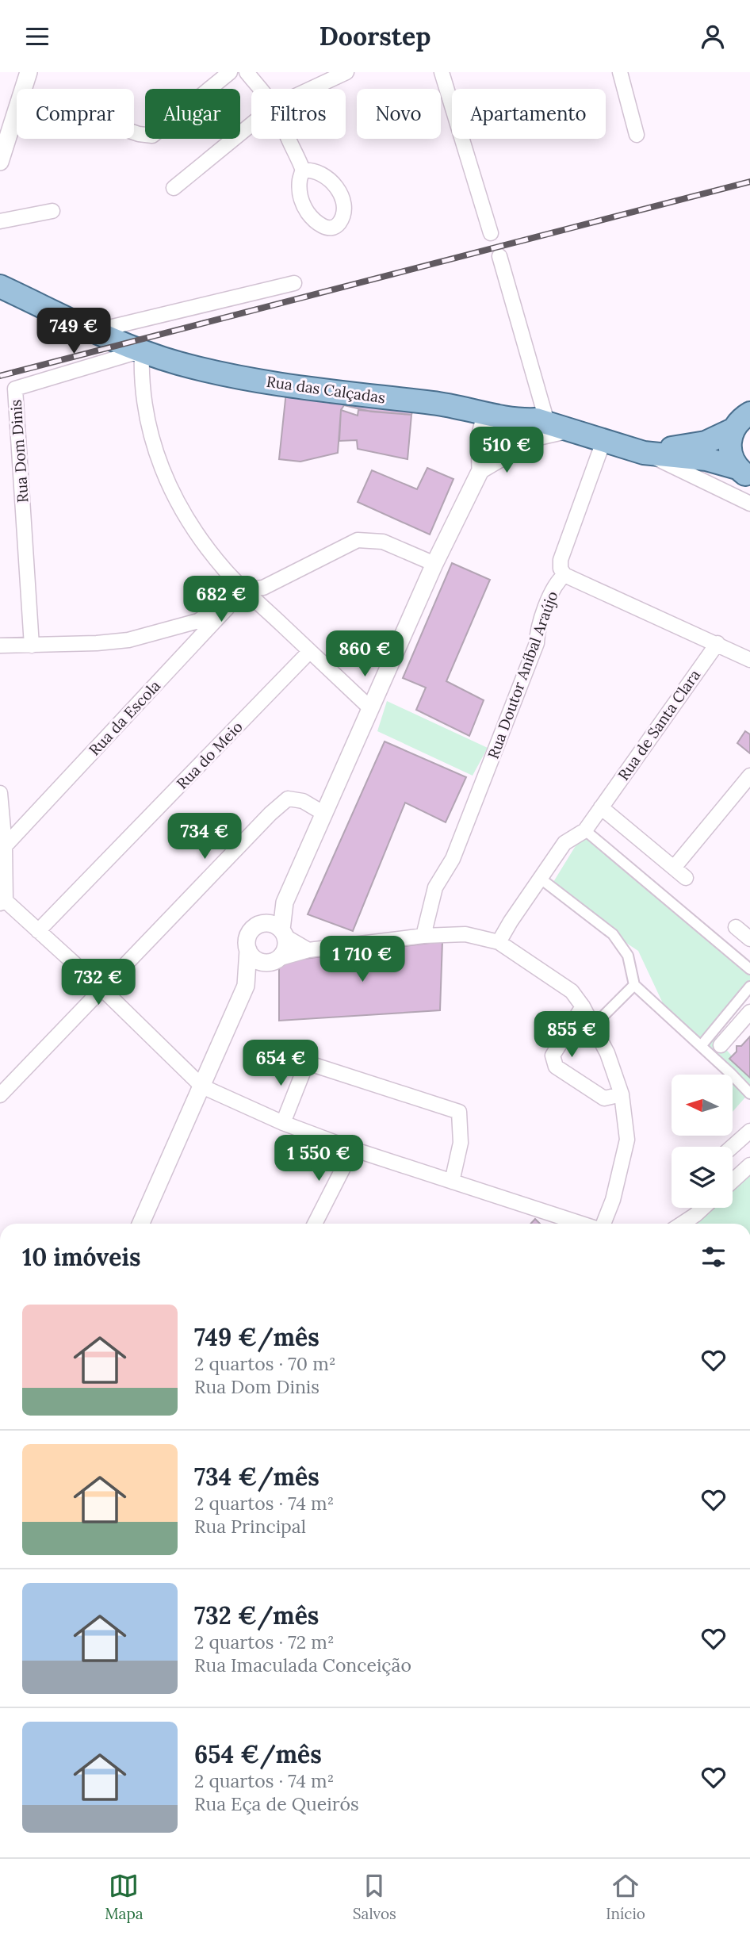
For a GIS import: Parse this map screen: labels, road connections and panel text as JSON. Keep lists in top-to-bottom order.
{
  "streets": {
    "main road": ["Rua das Calçadas"],
    "street": [
      "Rua Dom Dinis",
      "Rua Doutor Aníbal Araújo",
      "Rua da Escola",
      "Rua de Santa Clara",
      "Rua do Meio"
    ]
  },
  "crossings": [
    ["Rua das Calçadas", "Rua Dom Dinis"],
    ["Rua Doutor Aníbal Araújo", "Rua de Santa Clara"]
  ],
  "north": "left",
  "page": {
    "header": "Doorstep",
    "chip": [
      "Comprar",
      "Alugar",
      "Filtros",
      "Novo",
      "Apartamento"
    ],
    "price": [
      "749 €",
      "510 €",
      "682 €",
      "860 €",
      "734 €",
      "1 710 €",
      "732 €",
      "855 €",
      "654 €",
      "1 550 €"
    ],
    "heading": "10 imóveis",
    "list": [
      {
        "name": "749 €/mês",
        "note": "2 quartos · 70 m² · Rua Dom Dinis"
      },
      {
        "name": "734 €/mês",
        "note": "2 quartos · 74 m² · Rua Principal"
      },
      {
        "name": "732 €/mês",
        "note": "2 quartos · 72 m² · Rua Imaculada Conceição"
      },
      {
        "name": "654 €/mês",
        "note": "2 quartos · 74 m² · Rua Eça de Queirós"
      }
    ],
    "tabs": ["Mapa", "Salvos", "Início"]
  }
}
